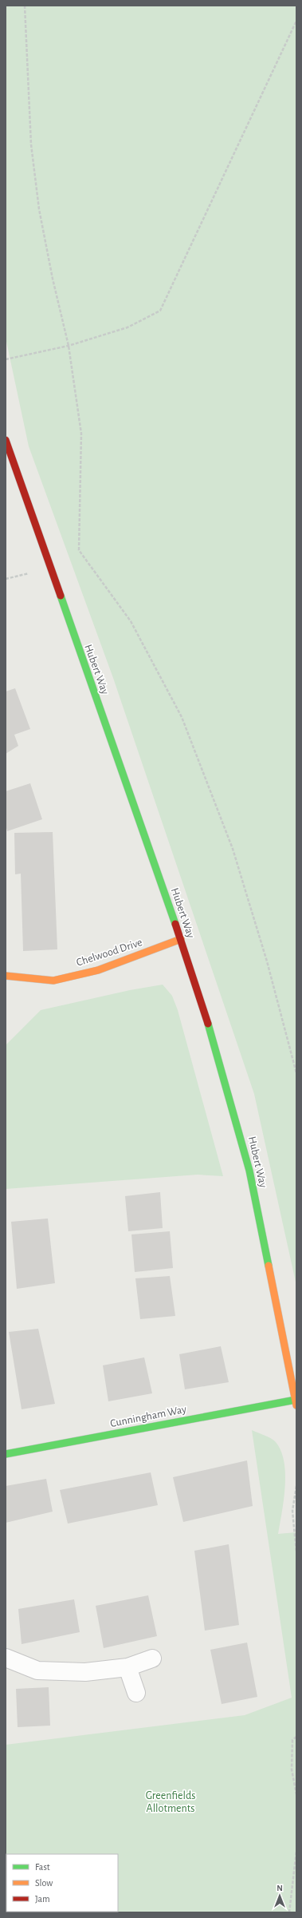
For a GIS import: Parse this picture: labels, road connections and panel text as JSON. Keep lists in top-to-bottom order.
{
  "streets": {
    "street": ["Hubert Way", "Chelwood Drive", "Cunningham Way"]
  },
  "crossings": [
    ["Hubert Way", "Chelwood Drive"],
    ["Hubert Way", "Cunningham Way"]
  ],
  "parks": ["Greenfields Allotments"],
  "legend": ["Fast", "Slow", "Jam"],
  "north": "top"
}
